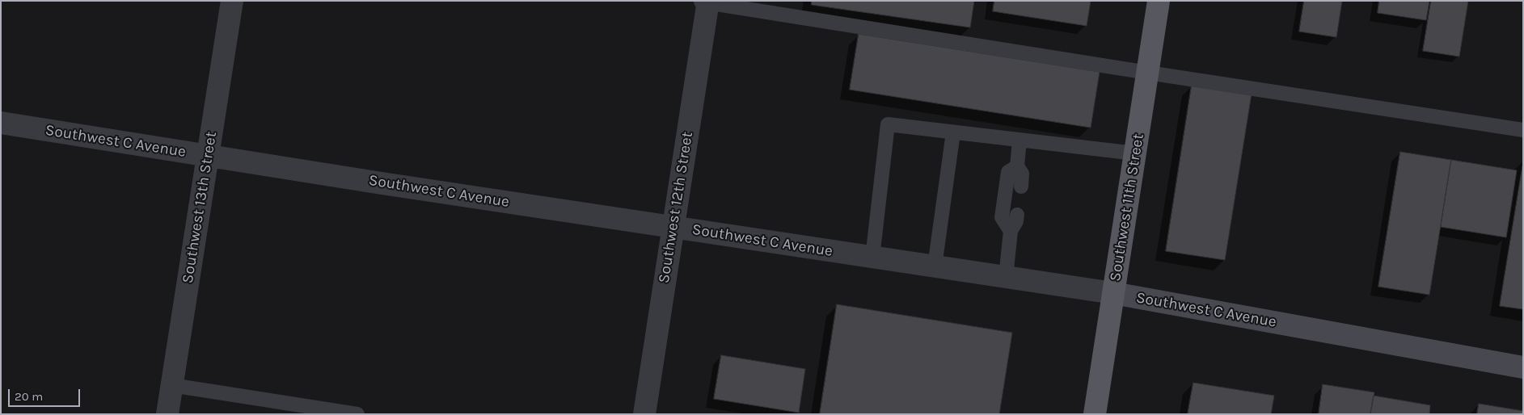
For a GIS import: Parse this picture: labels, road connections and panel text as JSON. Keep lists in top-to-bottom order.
{
  "streets": {
    "main road": ["Southwest 11th Street"],
    "street": ["Southwest C Avenue", "Southwest 13th Street", "Southwest 12th Street"]
  },
  "crossings": [
    ["Southwest C Avenue", "Southwest 13th Street"],
    ["Southwest C Avenue", "Southwest 12th Street"],
    ["Southwest C Avenue", "Southwest 11th Street"]
  ],
  "scale_bar": "20 m"
}
